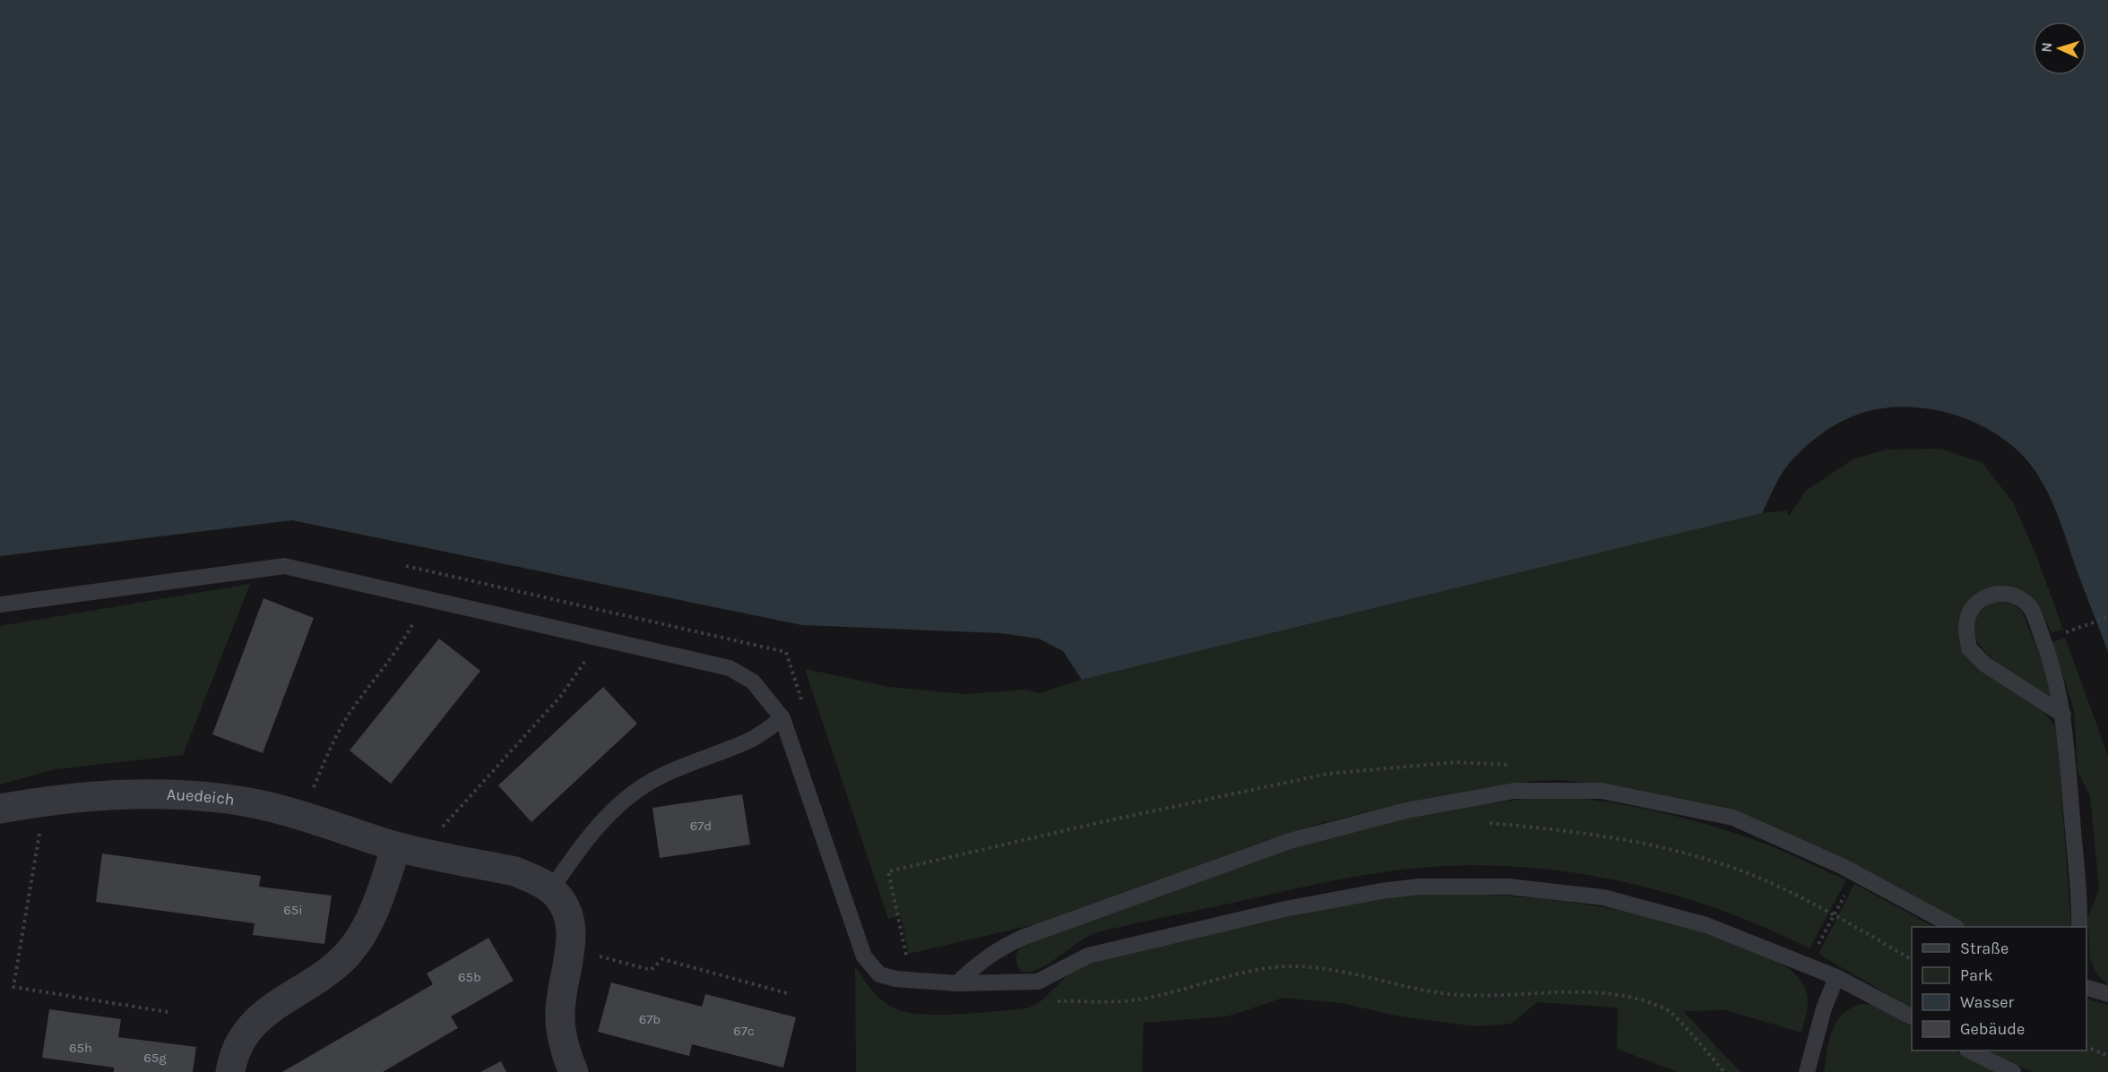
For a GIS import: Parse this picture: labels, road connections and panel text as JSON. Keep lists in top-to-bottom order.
{
  "streets": {
    "street": ["Auedeich"]
  },
  "house_numbers": [
    "67d",
    "65i",
    "65b",
    "67b",
    "67c",
    "65h",
    "65g"
  ],
  "legend": [
    "Straße",
    "Park",
    "Wasser",
    "Gebäude"
  ],
  "north": "left"
}
